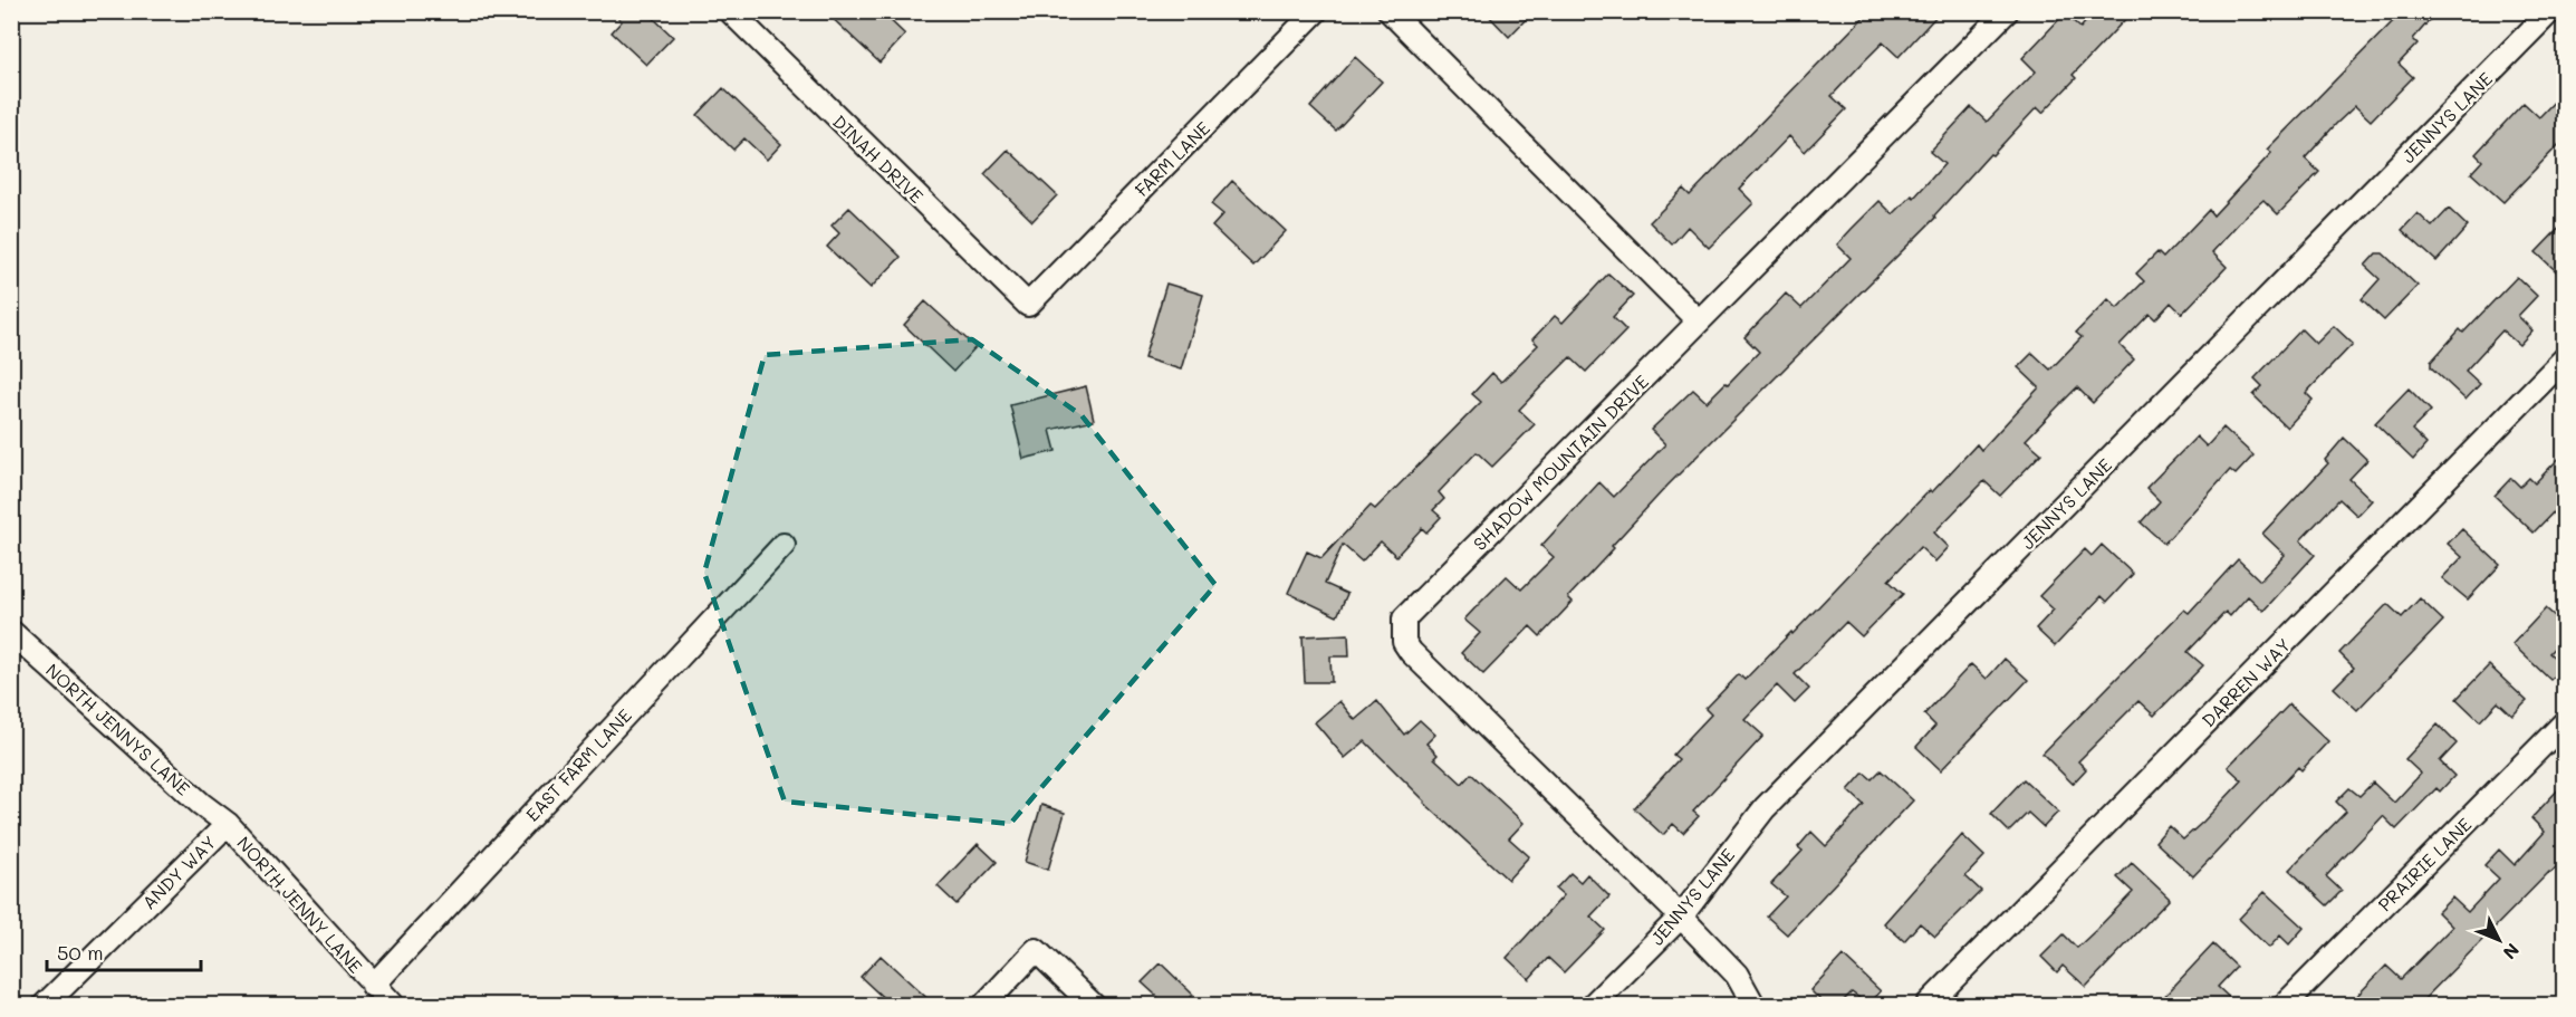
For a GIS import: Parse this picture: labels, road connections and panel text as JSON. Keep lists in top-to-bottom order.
{
  "streets": {
    "street": [
      "JENNYS LANE",
      "DINAH DRIVE",
      "FARM LANE",
      "SHADOW MOUNTAIN DRIVE",
      "DARREN WAY",
      "NORTH JENNYS LANE",
      "EAST FARM LANE",
      "PRAIRIE LANE",
      "ANDY WAY",
      "NORTH JENNY LANE"
    ]
  },
  "crossings": [
    ["JENNYS LANE", "SHADOW MOUNTAIN DRIVE"],
    ["DINAH DRIVE", "FARM LANE"],
    ["NORTH JENNYS LANE", "ANDY WAY"],
    ["NORTH JENNYS LANE", "NORTH JENNY LANE"],
    ["EAST FARM LANE", "NORTH JENNY LANE"],
    ["ANDY WAY", "NORTH JENNY LANE"]
  ],
  "scale_bar": "50 m",
  "north": "bottom right"
}
